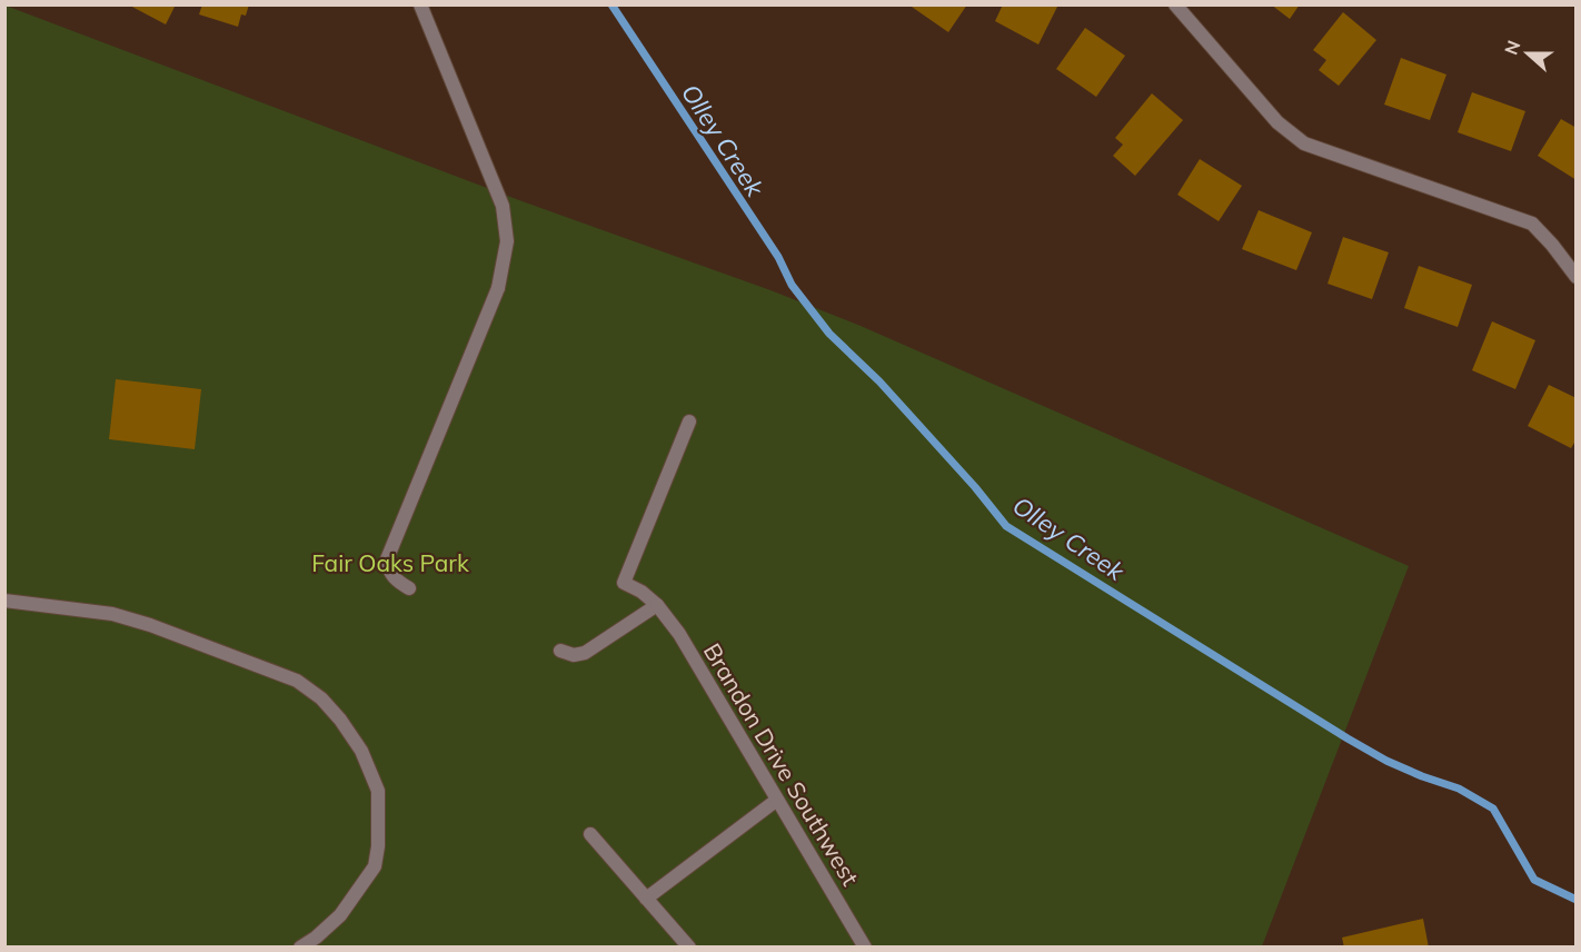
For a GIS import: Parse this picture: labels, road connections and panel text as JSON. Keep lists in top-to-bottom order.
{
  "streets": {
    "street": ["Brandon Drive Southwest"]
  },
  "water": ["Olley Creek"],
  "parks": ["Fair Oaks Park"],
  "north": "left"
}
